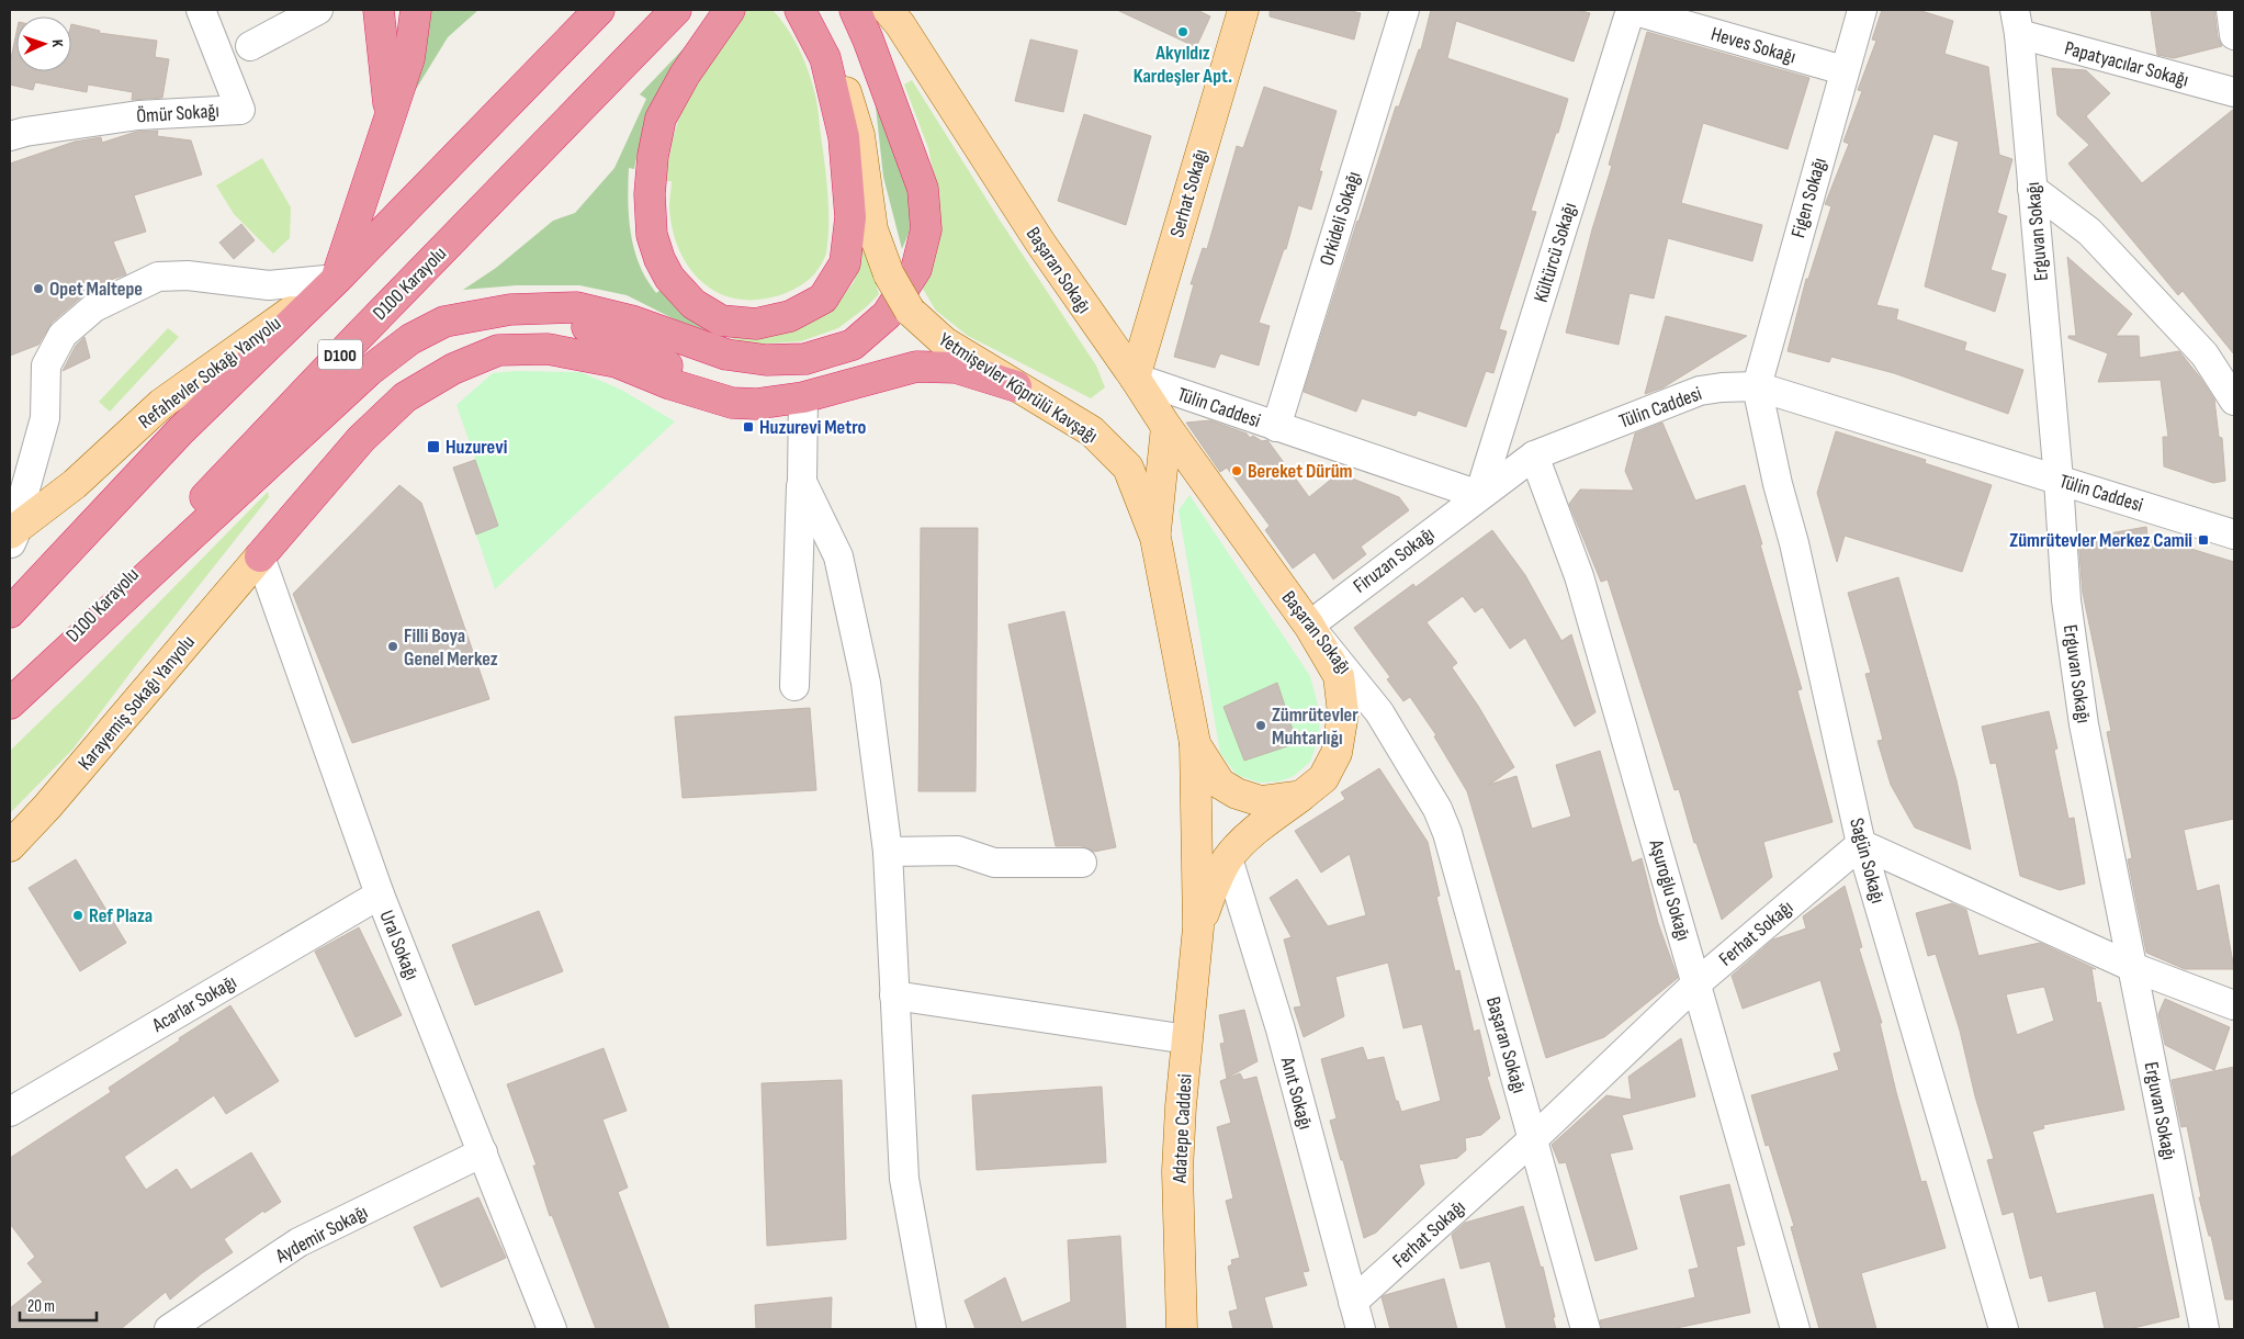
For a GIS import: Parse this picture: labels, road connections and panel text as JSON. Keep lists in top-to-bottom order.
{
  "streets": {
    "highway": ["D100 Karayolu", "D100"],
    "main road": [
      "Serhat Sokağı",
      "Başaran Sokağı",
      "Refahevler Sokağı Yanyolu",
      "Yetmişevler Köprülü Kavşağı",
      "Karayemiş Sokağı Yanyolu",
      "Adatepe Caddesi"
    ],
    "street": [
      "Heves Sokağı",
      "Papatyacılar Sokağı",
      "Ömür Sokağı",
      "Figen Sokağı",
      "Orkideli Sokağı",
      "Erguvan Sokağı",
      "Kültürcü Sokağı",
      "Tülin Caddesi",
      "Firuzan Sokağı",
      "Sagün Sokağı",
      "Aşuroğlu Sokağı",
      "Ferhat Sokağı",
      "Ural Sokağı",
      "Acarlar Sokağı",
      "Anıt Sokağı",
      "Aydemir Sokağı"
    ]
  },
  "crossings": [
    ["Heves Sokağı", "Figen Sokağı"],
    ["Heves Sokağı", "Kültürcü Sokağı"],
    ["Papatyacılar Sokağı", "Erguvan Sokağı"],
    ["Serhat Sokağı", "Başaran Sokağı"],
    ["Serhat Sokağı", "Tülin Caddesi"],
    ["Figen Sokağı", "Tülin Caddesi"],
    ["Figen Sokağı", "Sagün Sokağı"],
    ["Orkideli Sokağı", "Tülin Caddesi"],
    ["Erguvan Sokağı", "Tülin Caddesi"],
    ["Kültürcü Sokağı", "Tülin Caddesi"],
    ["Kültürcü Sokağı", "Firuzan Sokağı"],
    ["Başaran Sokağı", "Tülin Caddesi"],
    ["Başaran Sokağı", "Firuzan Sokağı"],
    ["Başaran Sokağı", "Ferhat Sokağı"],
    ["Başaran Sokağı", "Adatepe Caddesi"],
    ["Yetmişevler Köprülü Kavşağı", "Adatepe Caddesi"],
    ["Tülin Caddesi", "Firuzan Sokağı"],
    ["Tülin Caddesi", "Sagün Sokağı"],
    ["Tülin Caddesi", "Aşuroğlu Sokağı"],
    ["Firuzan Sokağı", "Adatepe Caddesi"],
    ["Karayemiş Sokağı Yanyolu", "Ural Sokağı"],
    ["Sagün Sokağı", "Ferhat Sokağı"],
    ["Aşuroğlu Sokağı", "Ferhat Sokağı"],
    ["Ferhat Sokağı", "Anıt Sokağı"],
    ["Ural Sokağı", "Acarlar Sokağı"],
    ["Ural Sokağı", "Aydemir Sokağı"],
    ["Anıt Sokağı", "Adatepe Caddesi"]
  ],
  "places": {
    "other": [
      "Akyıldız Kardeşler Apt.",
      "Opet Maltepe",
      "Bereket Dürüm",
      "Filli Boya Genel Merkez",
      "Zümrütevler Muhtarlığı",
      "Ref Plaza"
    ],
    "transit": ["Huzurevi Metro", "Huzurevi", "Zümrütevler Merkez Camii"]
  },
  "scale_bar": "20 m",
  "north": "right"
}
